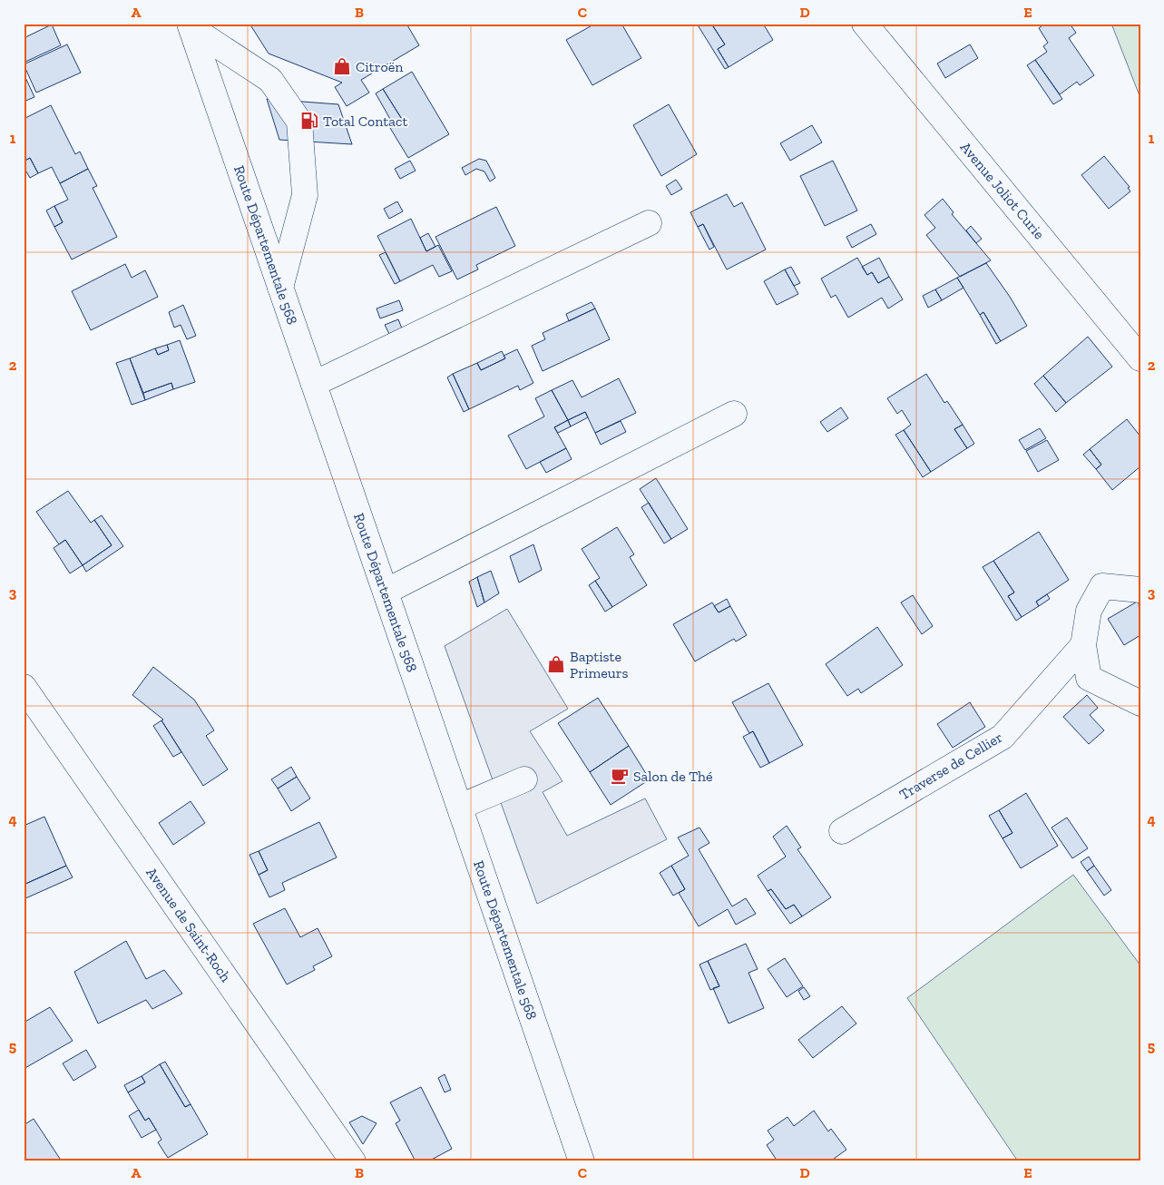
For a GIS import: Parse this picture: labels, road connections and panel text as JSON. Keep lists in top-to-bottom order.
{
  "streets": {
    "street": [
      "Avenue Joliot Curie",
      "Route Départementale 568",
      "Traverse de Cellier",
      "Avenue de Saint-Roch"
    ]
  },
  "places": {
    "shop": ["Citroën", "Baptiste Primeurs"],
    "fuel station": ["Total Contact"],
    "cafe": ["Salon de Thé"]
  },
  "grid": {
    "columns": [
      "A",
      "B",
      "C",
      "D",
      "E"
    ],
    "rows": [
      "1",
      "2",
      "3",
      "4",
      "5"
    ]
  }
}
